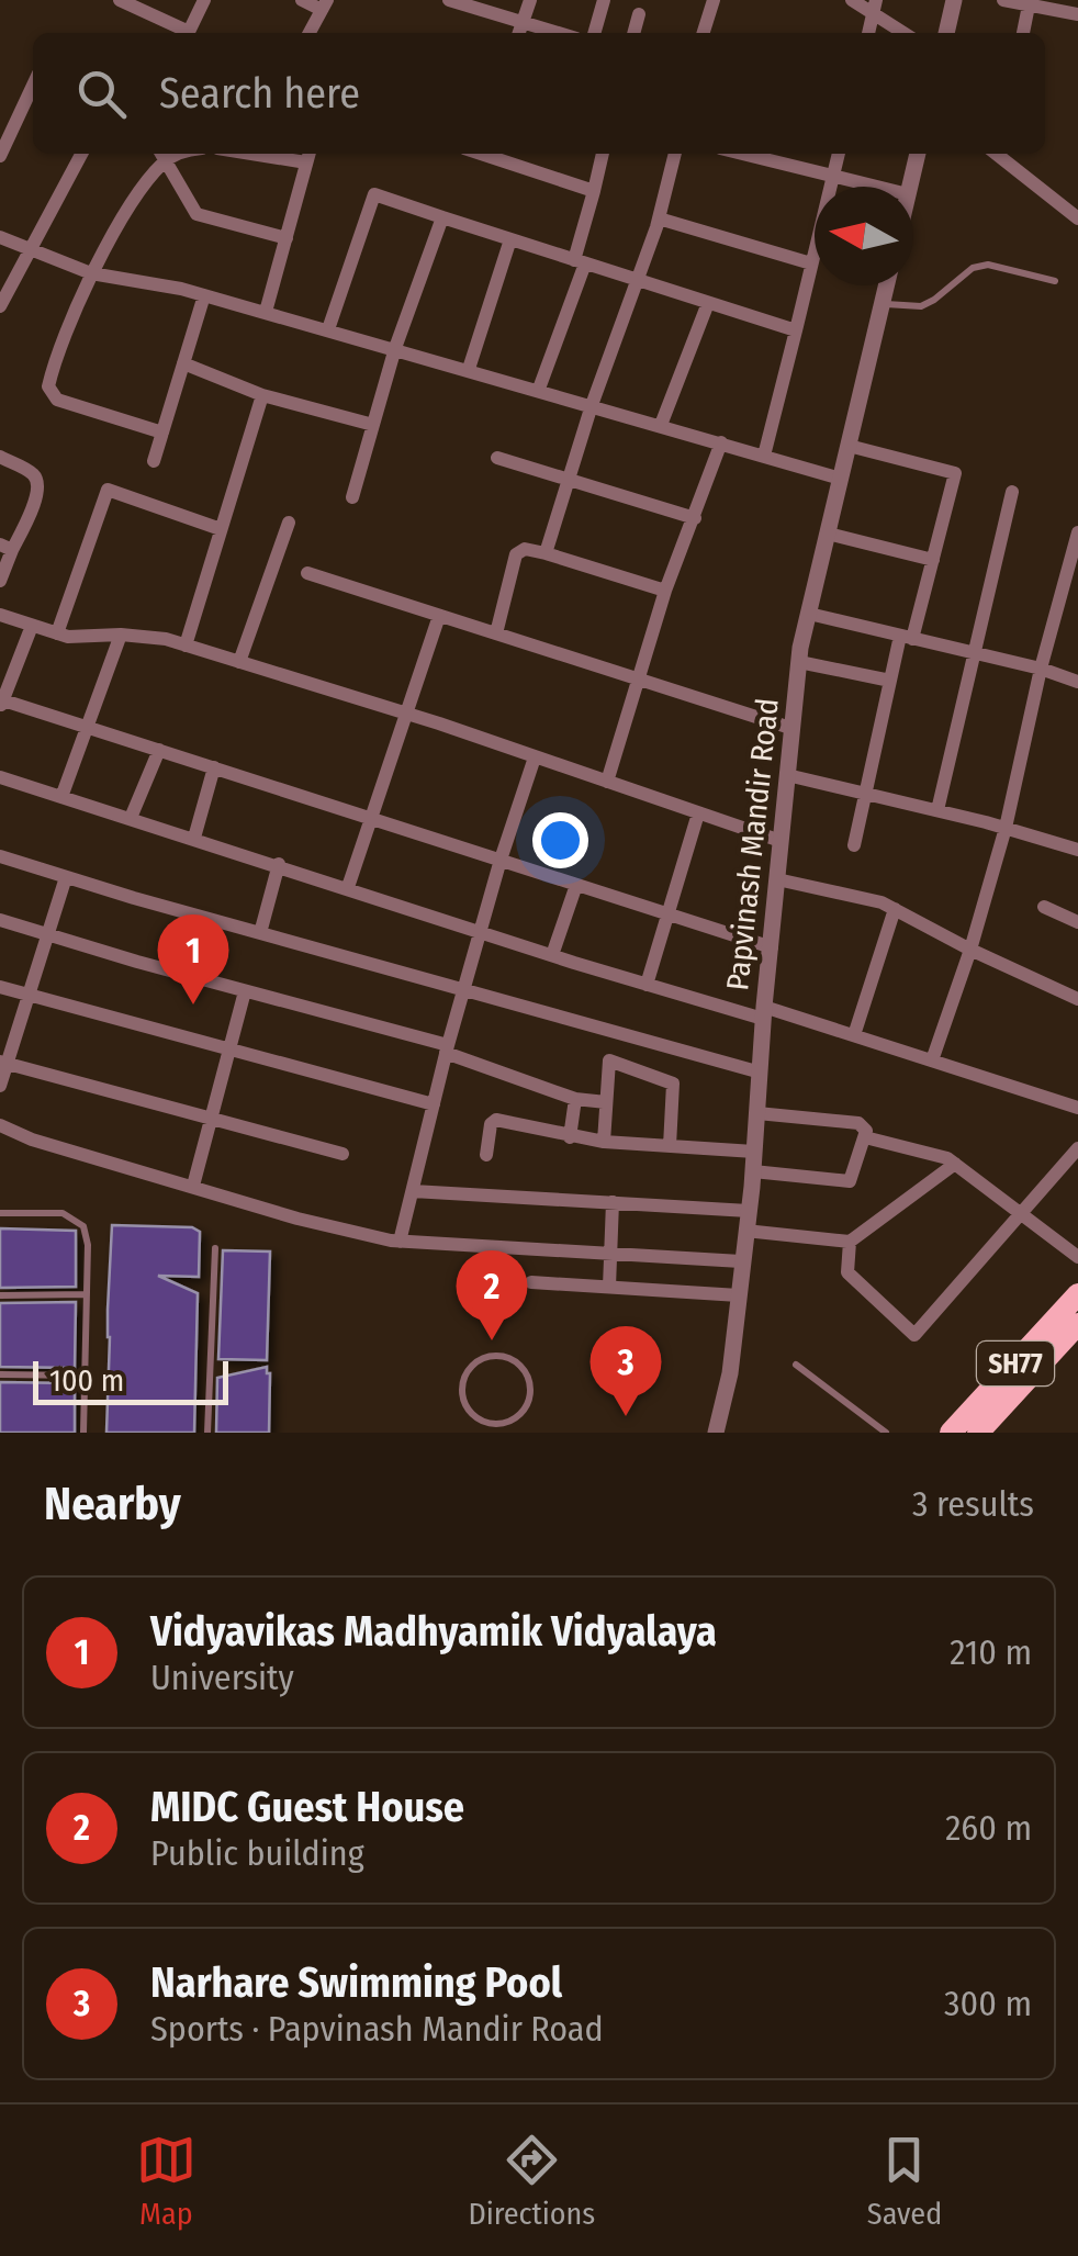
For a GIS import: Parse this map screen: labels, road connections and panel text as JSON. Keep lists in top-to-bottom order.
{
  "streets": {
    "main road": ["SH77"],
    "street": ["Papvinash Mandir Road"]
  },
  "scale_bar": "100 m",
  "north": "left",
  "page": {
    "search": "Search here",
    "pins": ["1", "2", "3"],
    "scale": "100 m",
    "heading": ["Nearby", "3 results"],
    "list": [
      {
        "mark": "1",
        "name": "Vidyavikas Madhyamik Vidyalaya",
        "note": "University",
        "value": "210 m"
      },
      {
        "mark": "2",
        "name": "MIDC Guest House",
        "note": "Public building",
        "value": "260 m"
      },
      {
        "mark": "3",
        "name": "Narhare Swimming Pool",
        "note": "Sports · Papvinash Mandir Road",
        "value": "300 m"
      }
    ],
    "nav": ["Map", "Directions", "Saved"]
  }
}
